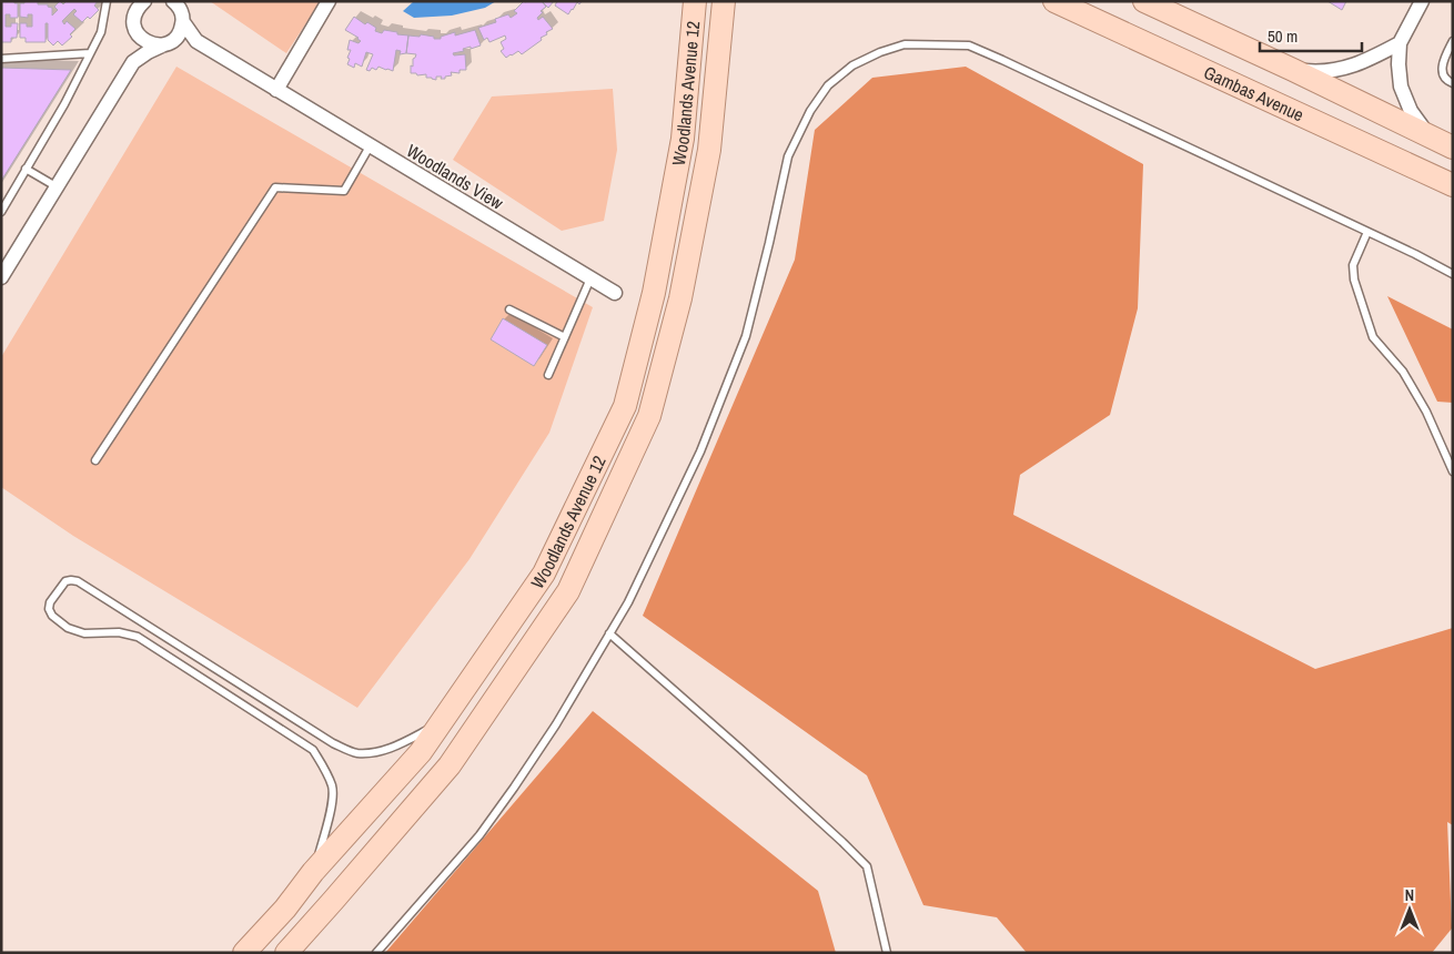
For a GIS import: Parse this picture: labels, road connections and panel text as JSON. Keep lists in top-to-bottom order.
{
  "streets": {
    "main road": ["Woodlands Avenue 12", "Gambas Avenue"],
    "street": ["Woodlands View"]
  },
  "scale_bar": "50 m",
  "north": "top"
}
